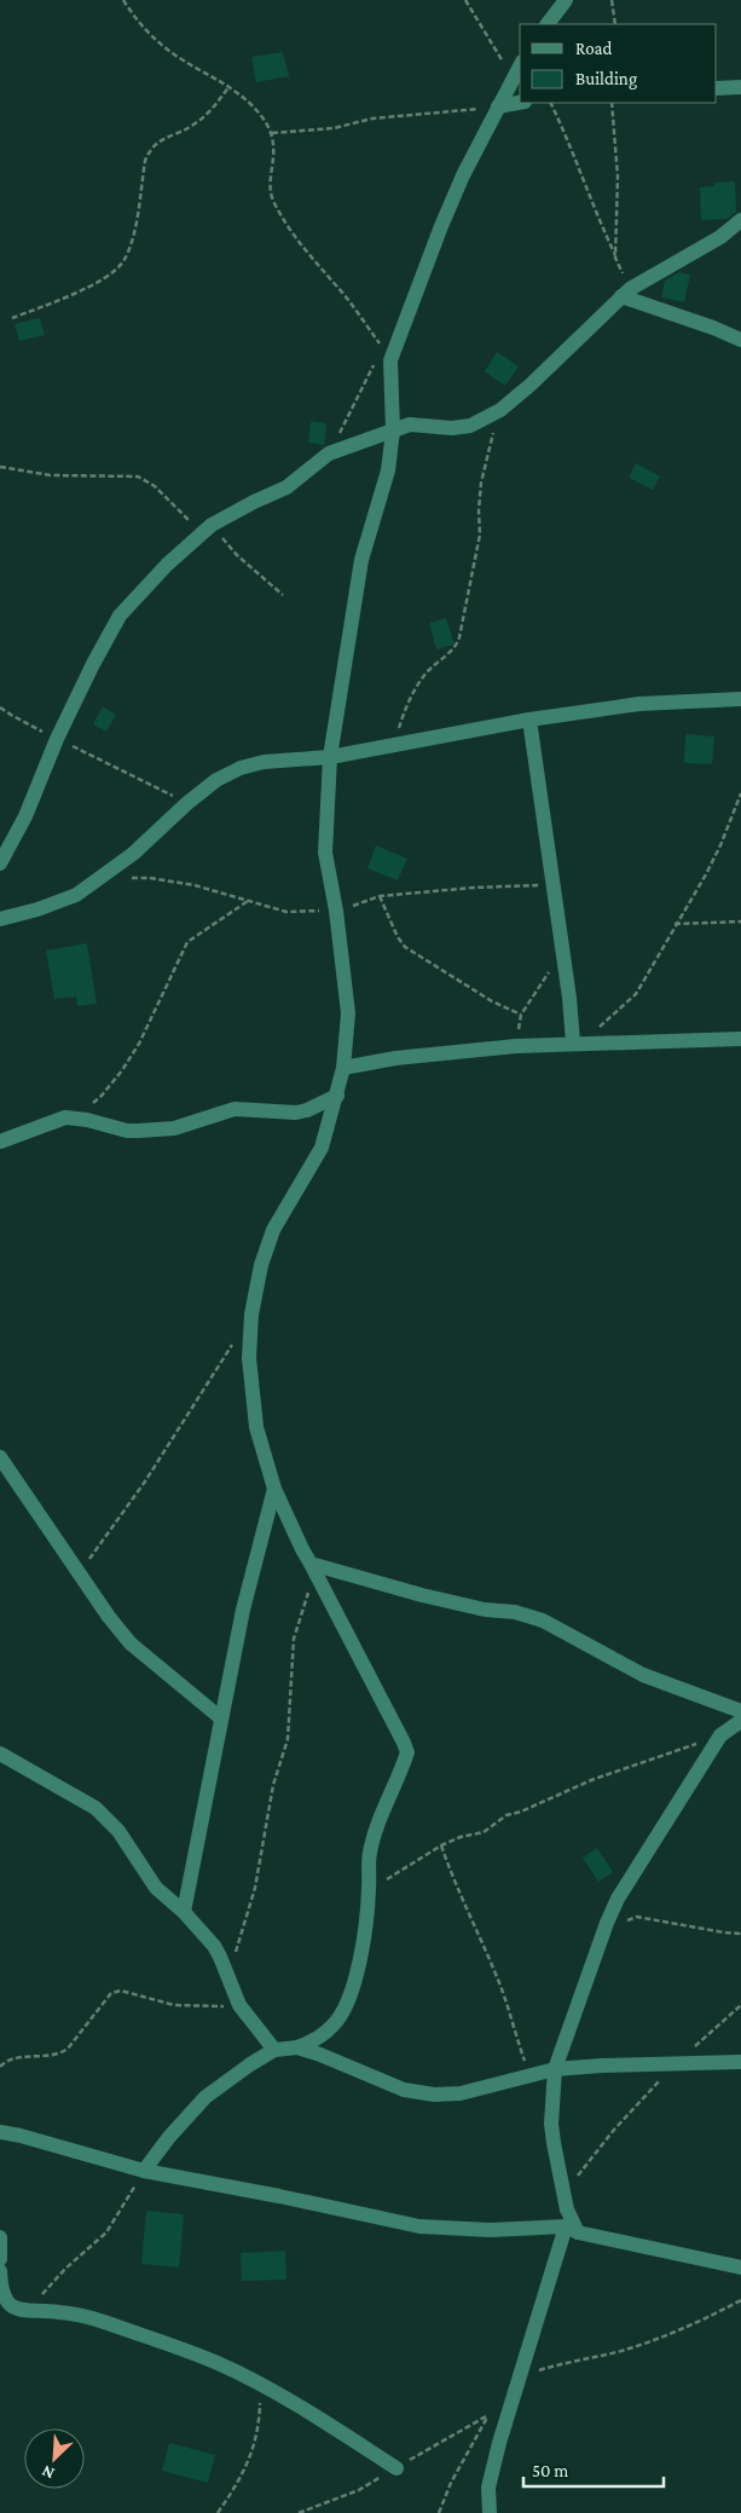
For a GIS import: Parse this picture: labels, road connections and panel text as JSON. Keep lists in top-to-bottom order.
{
  "legend": ["Road", "Building"],
  "scale_bar": "50 m",
  "north": "bottom left"
}
